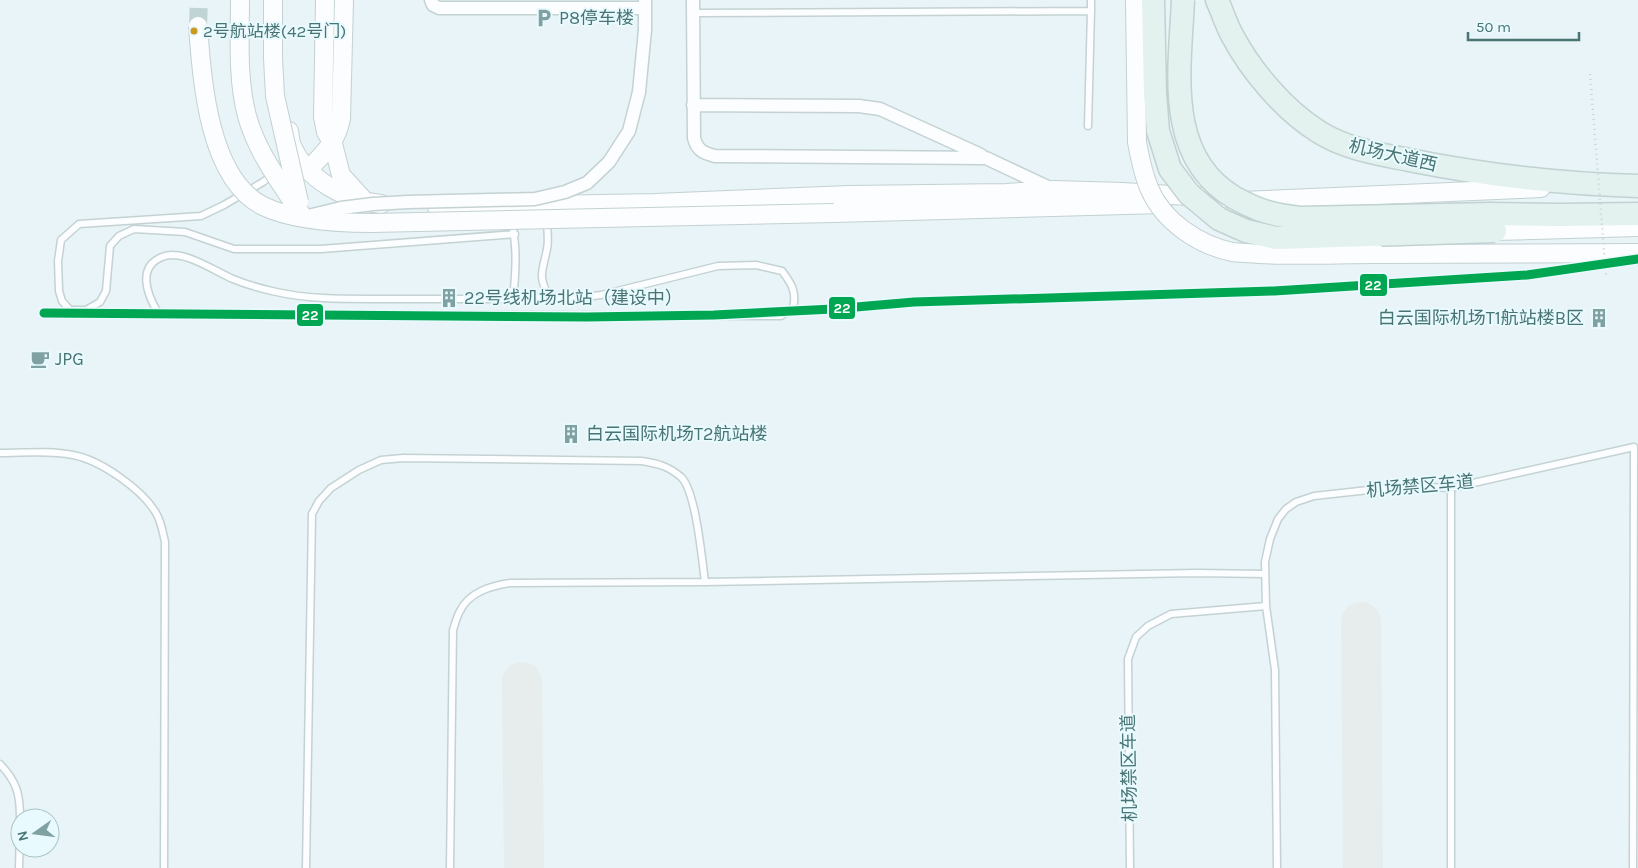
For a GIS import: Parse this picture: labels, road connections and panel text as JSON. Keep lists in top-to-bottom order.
{
  "streets": {
    "highway": ["机场大道西"],
    "lane": ["机场禁区车道"]
  },
  "places": {
    "parking": ["P8停车楼"],
    "other": ["2号航站楼(42号门)"],
    "building": ["22号线机场北站（建设中）", "白云国际机场T1航站楼B区", "白云国际机场T2航站楼"],
    "cafe": ["JPG"]
  },
  "lines": ["transit line 22"],
  "scale_bar": "50 m",
  "north": "left"
}
